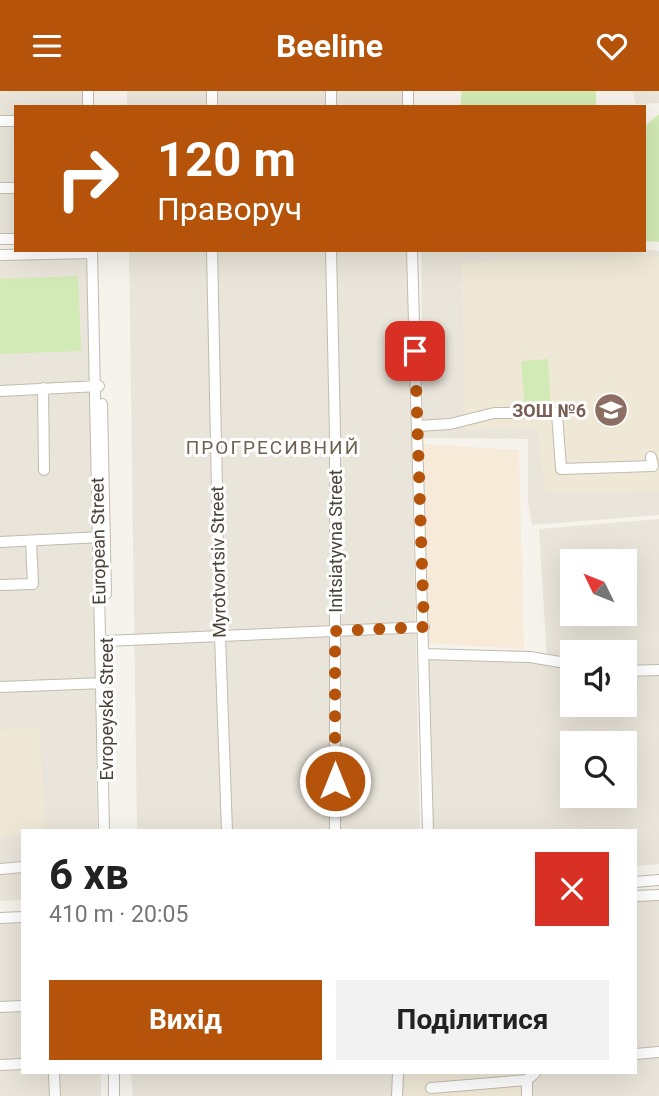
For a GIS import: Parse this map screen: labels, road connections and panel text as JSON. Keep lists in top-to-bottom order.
{
  "streets": {
    "street": [
      "European Street",
      "Initsiatyvna Street",
      "Myrotvortsiv Street",
      "Evropeyska Street"
    ]
  },
  "districts": ["ПРОГРЕСИВНИЙ"],
  "places": {
    "school or university": ["ЗОШ №6"]
  },
  "north": "top left",
  "page": {
    "header": "Beeline",
    "turn": ["120 m", "Праворуч"],
    "heading": ["6 хв", "410 m · 20:05"],
    "buttons": ["Вихід", "Поділитися"]
  }
}
